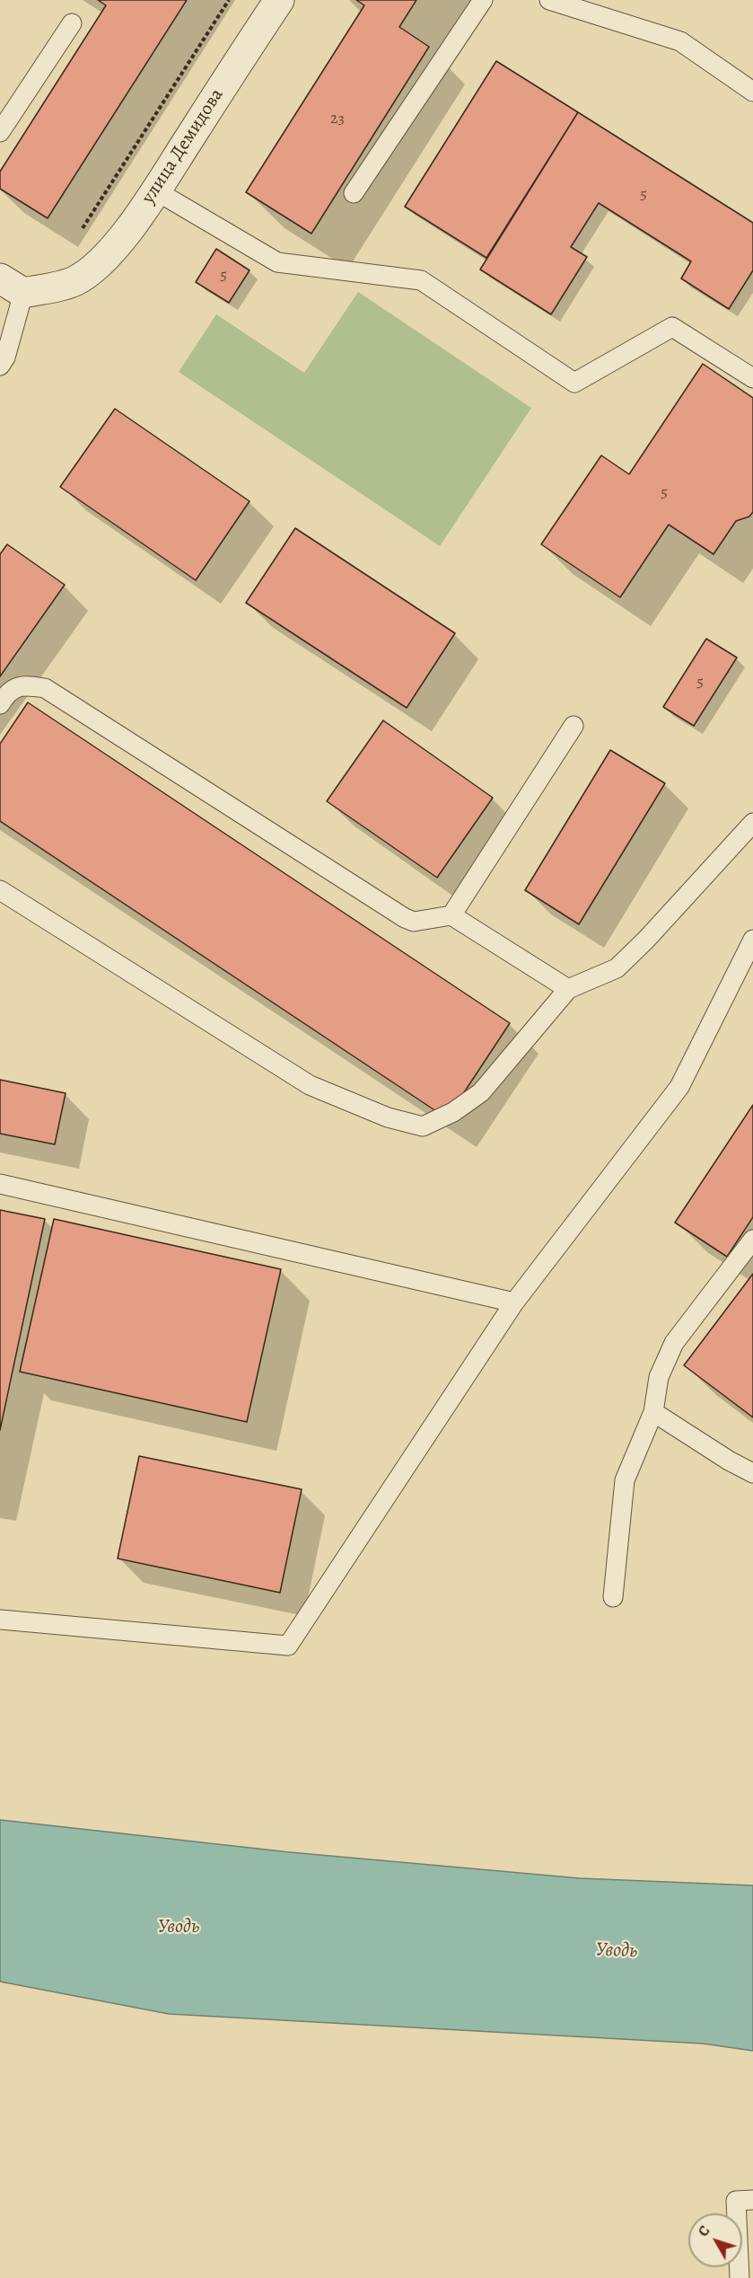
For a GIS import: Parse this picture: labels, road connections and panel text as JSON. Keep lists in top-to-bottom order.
{
  "streets": {
    "street": ["улица Демидова"]
  },
  "water": ["Уводь"],
  "house_numbers": [
    "23",
    "5",
    "5",
    "5",
    "5"
  ],
  "north": "top left"
}
